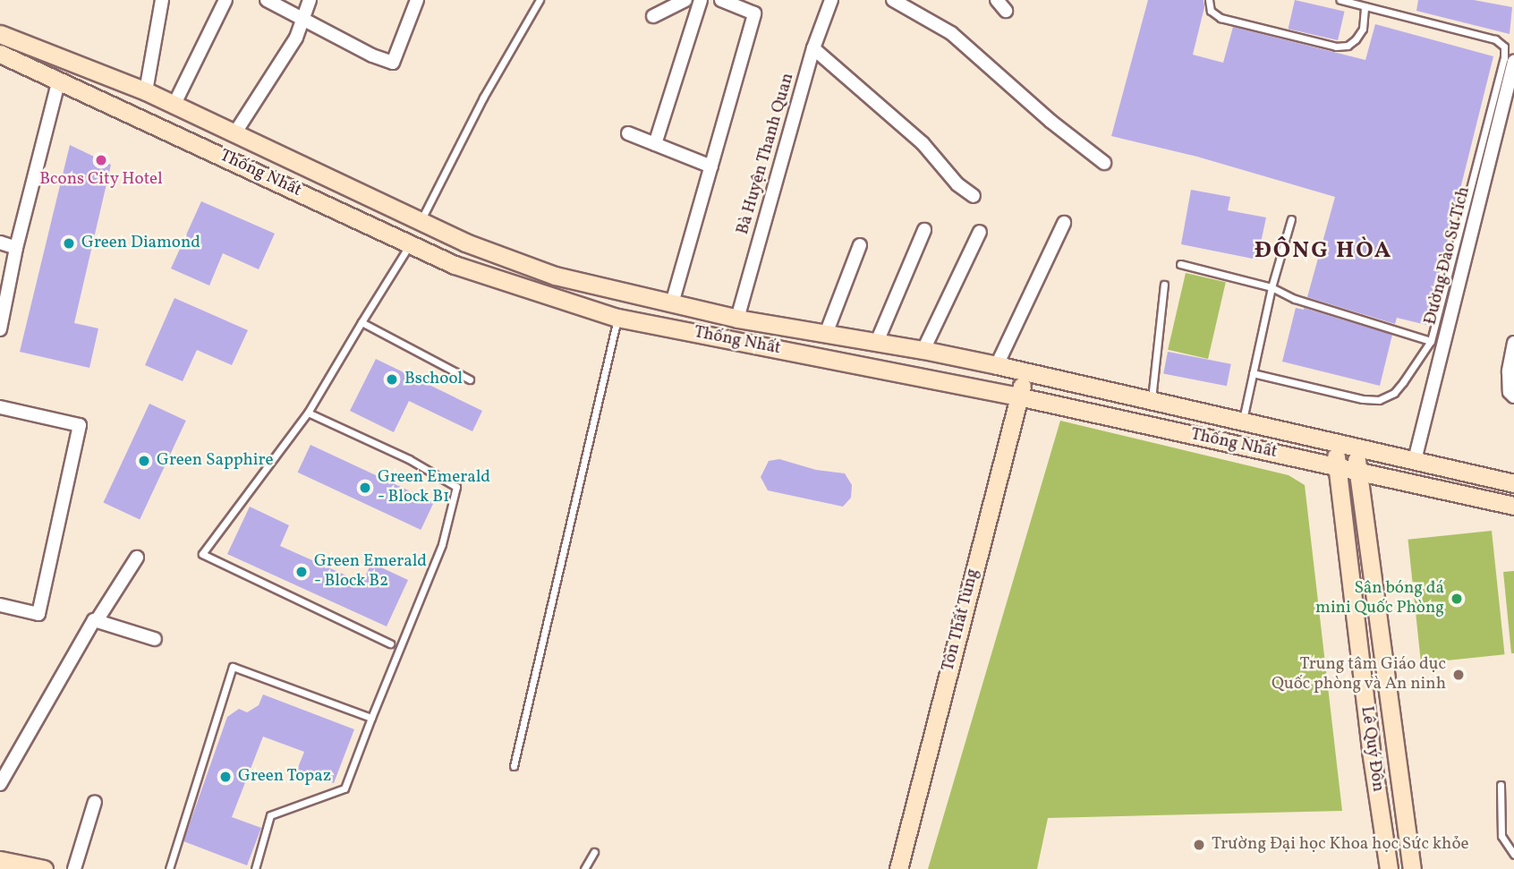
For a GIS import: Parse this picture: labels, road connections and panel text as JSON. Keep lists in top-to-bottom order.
{
  "streets": {
    "main road": ["Thống Nhất", "Tôn Thất Tùng", "Lê Quý Đôn"],
    "street": ["Bà Huyện Thanh Quan", "Đường Đào Sư Tích"]
  },
  "crossings": [
    ["Bà Huyện Thanh Quan", "Thống Nhất"],
    ["Thống Nhất", "Đường Đào Sư Tích"],
    ["Thống Nhất", "Tôn Thất Tùng"],
    ["Thống Nhất", "Lê Quý Đôn"]
  ],
  "districts": ["ĐÔNG HÒA"],
  "places": [
    "Bcons City Hotel",
    "Green Diamond",
    "Bschool",
    "Green Sapphire",
    "Green Emerald - Block B1",
    "Green Emerald - Block B2",
    "Sân bóng đá mini Quốc Phòng",
    "Trung tâm Giáo dục Quốc phòng và An ninh",
    "Green Topaz",
    "Trường Đại học Khoa học Sức khỏe"
  ]
}
